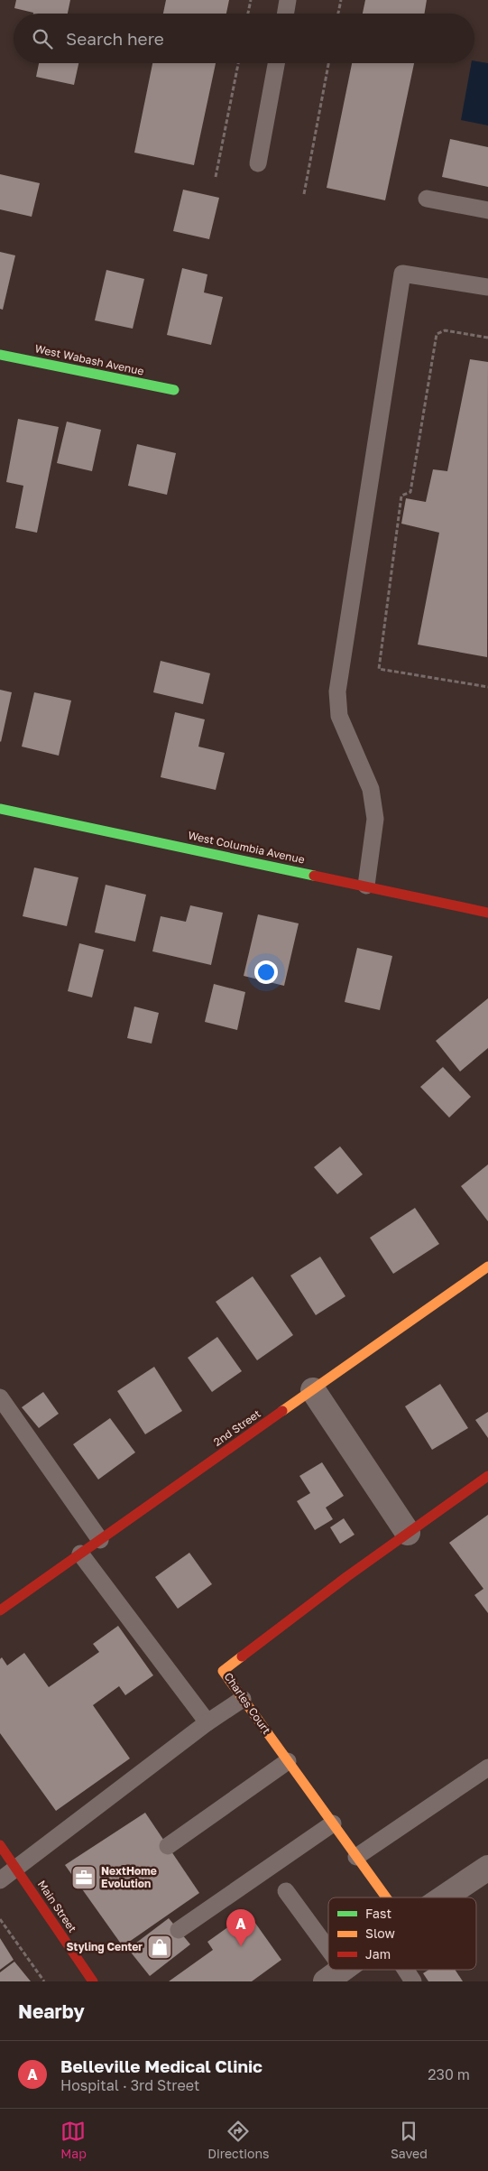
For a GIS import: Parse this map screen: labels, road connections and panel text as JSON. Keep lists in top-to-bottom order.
{
  "streets": {
    "street": [
      "West Wabash Avenue",
      "West Columbia Avenue",
      "2nd Street",
      "Charles Court",
      "Main Street"
    ]
  },
  "places": {
    "office": ["NextHome Evolution"],
    "shop": ["Styling Center"]
  },
  "legend": ["Fast", "Slow", "Jam"],
  "page": {
    "search": "Search here",
    "pins": "A",
    "heading": "Nearby",
    "list": [
      {
        "mark": "A",
        "name": "Belleville Medical Clinic",
        "note": "Hospital · 3rd Street",
        "value": "230 m"
      }
    ],
    "nav": ["Map", "Directions", "Saved"]
  }
}
